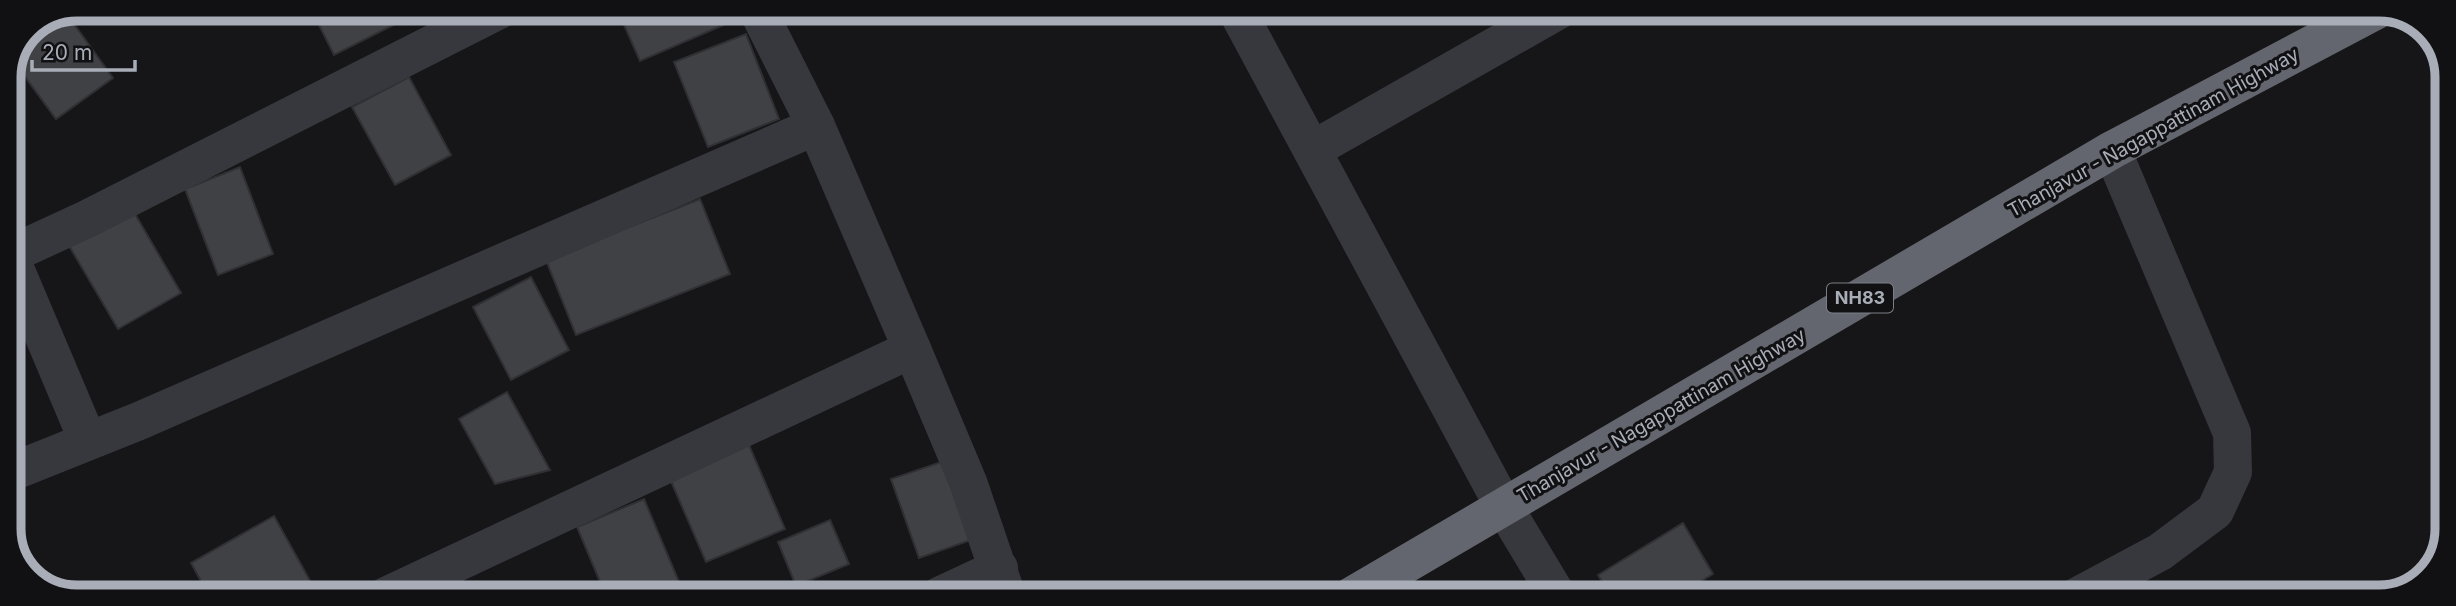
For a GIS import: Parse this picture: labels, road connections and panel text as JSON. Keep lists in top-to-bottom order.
{
  "streets": {
    "highway": ["Thanjavur - Nagappattinam Highway", "NH83"]
  },
  "scale_bar": "20 m"
}
